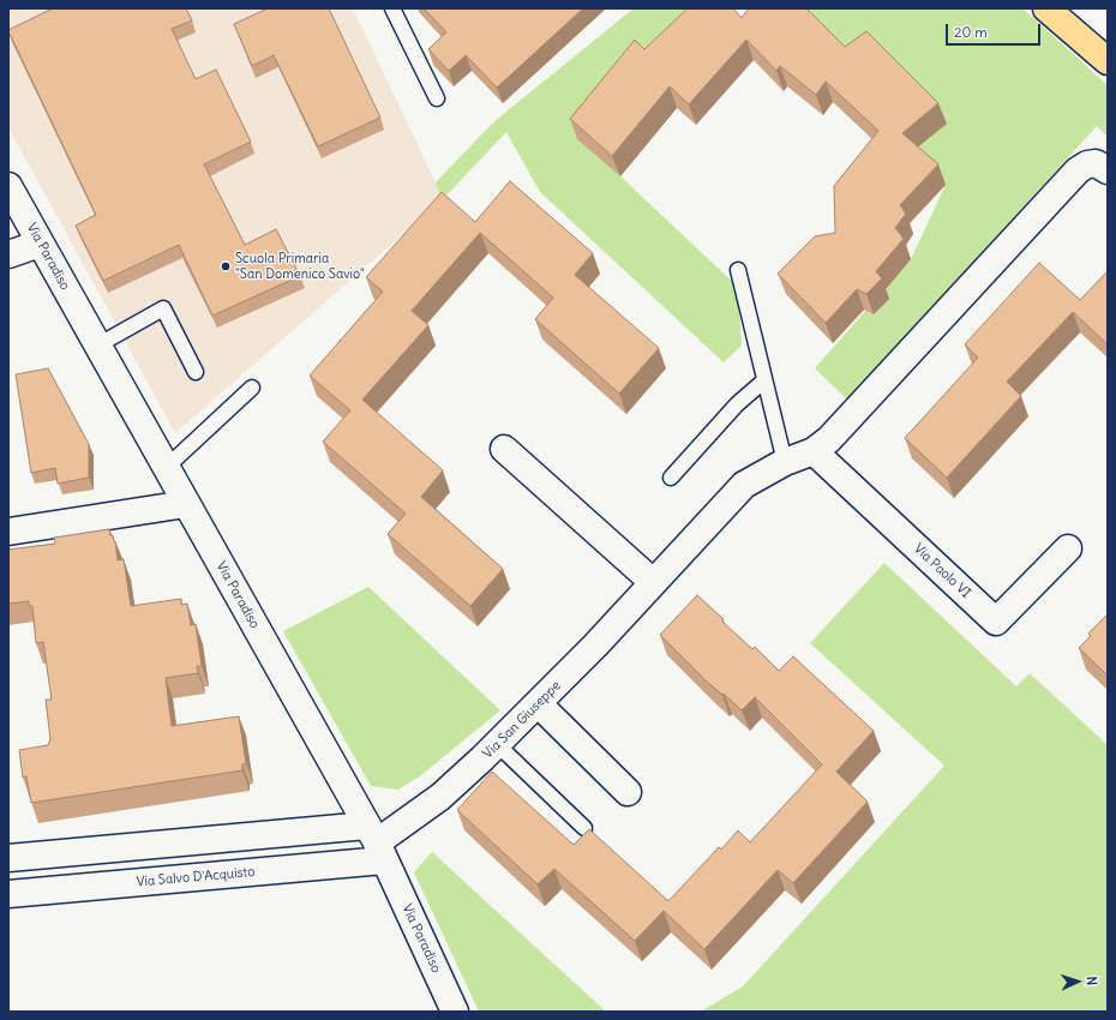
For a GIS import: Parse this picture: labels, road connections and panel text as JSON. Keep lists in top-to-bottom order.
{
  "streets": {
    "street": [
      "Via Paradiso",
      "Via Paolo VI",
      "Via San Giuseppe",
      "Via Salvo D'Acquisto"
    ]
  },
  "crossings": [
    ["Via Paradiso", "Via San Giuseppe"],
    ["Via Paradiso", "Via Salvo D'Acquisto"],
    ["Via Paolo VI", "Via San Giuseppe"],
    ["Via San Giuseppe", "Via Salvo D'Acquisto"]
  ],
  "places": ["Scuola Primaria \"San Domenico Savio\""],
  "scale_bar": "20 m",
  "north": "right"
}
